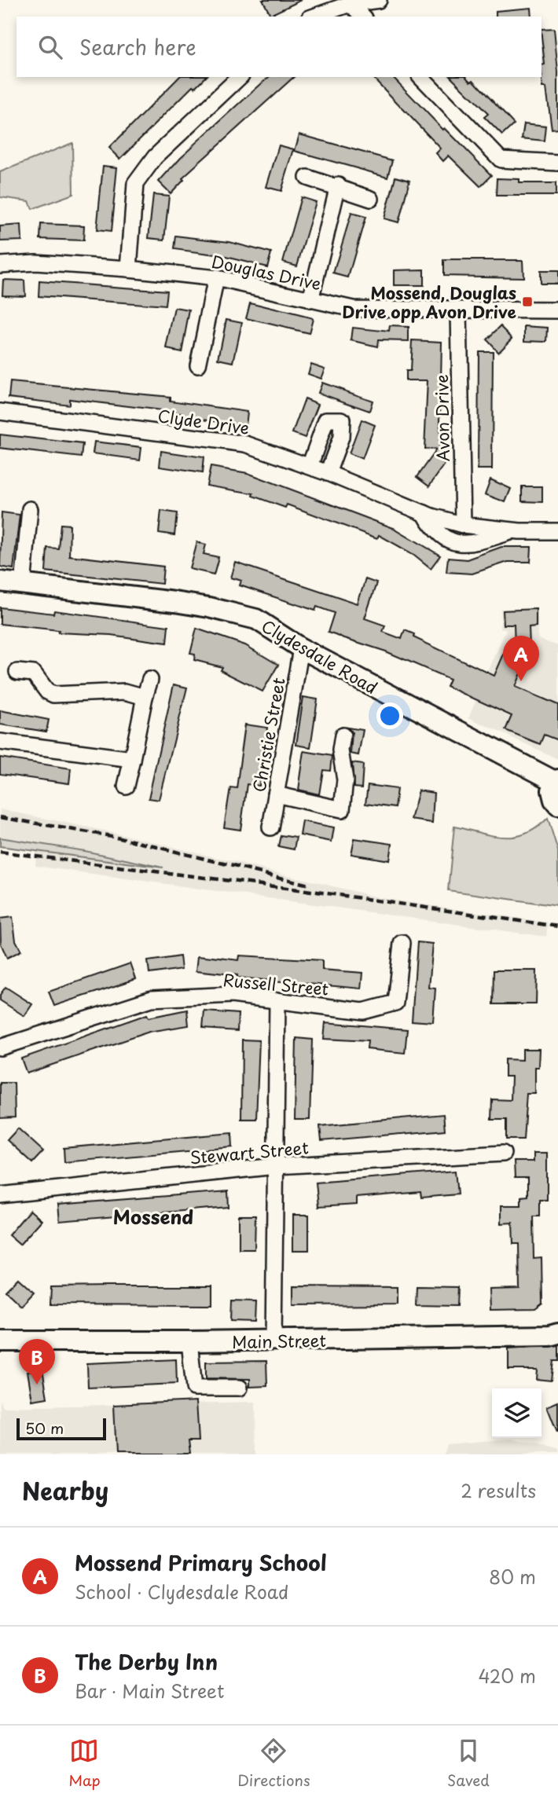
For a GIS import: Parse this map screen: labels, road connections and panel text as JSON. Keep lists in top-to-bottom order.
{
  "streets": {
    "main road": ["Clydesdale Road", "Main Street"],
    "street": [
      "Douglas Drive",
      "Avon Drive",
      "Clyde Drive",
      "Christie Street",
      "Russell Street",
      "Stewart Street"
    ]
  },
  "crossings": [
    ["Douglas Drive", "Avon Drive"],
    ["Avon Drive", "Clyde Drive"],
    ["Clydesdale Road", "Christie Street"]
  ],
  "districts": ["Mossend"],
  "places": {
    "transit": ["Mossend, Douglas Drive opp Avon Drive"]
  },
  "scale_bar": "50 m",
  "page": {
    "search": "Search here",
    "pins": ["A", "B"],
    "scale": "50 m",
    "heading": ["Nearby", "2 results"],
    "list": [
      {
        "mark": "A",
        "name": "Mossend Primary School",
        "note": "School · Clydesdale Road",
        "value": "80 m"
      },
      {
        "mark": "B",
        "name": "The Derby Inn",
        "note": "Bar · Main Street",
        "value": "420 m"
      }
    ],
    "nav": ["Map", "Directions", "Saved"]
  }
}
